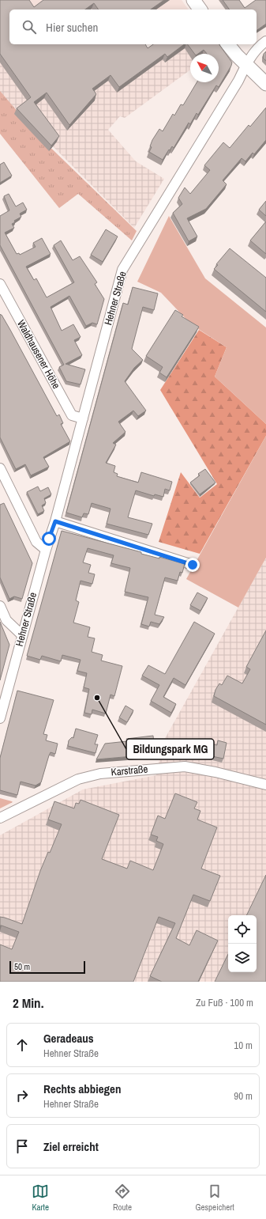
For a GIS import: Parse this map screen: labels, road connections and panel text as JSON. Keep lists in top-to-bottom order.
{
  "streets": {
    "street": ["Hehner Straße", "Waldhausener Höhe", "Karstraße"]
  },
  "crossings": [
    ["Hehner Straße", "Waldhausener Höhe"]
  ],
  "places": ["Bildungspark MG"],
  "scale_bar": "50 m",
  "north": "top left",
  "page": {
    "search": "Hier suchen",
    "scale": "50 m",
    "heading": ["2 Min.", "Zu Fuß · 100 m"],
    "list": [
      ["Geradeaus", "Hehner Straße", "10 m"],
      ["Rechts abbiegen", "Hehner Straße", "90 m"],
      "Ziel erreicht"
    ],
    "nav": ["Karte", "Route", "Gespeichert"]
  }
}
